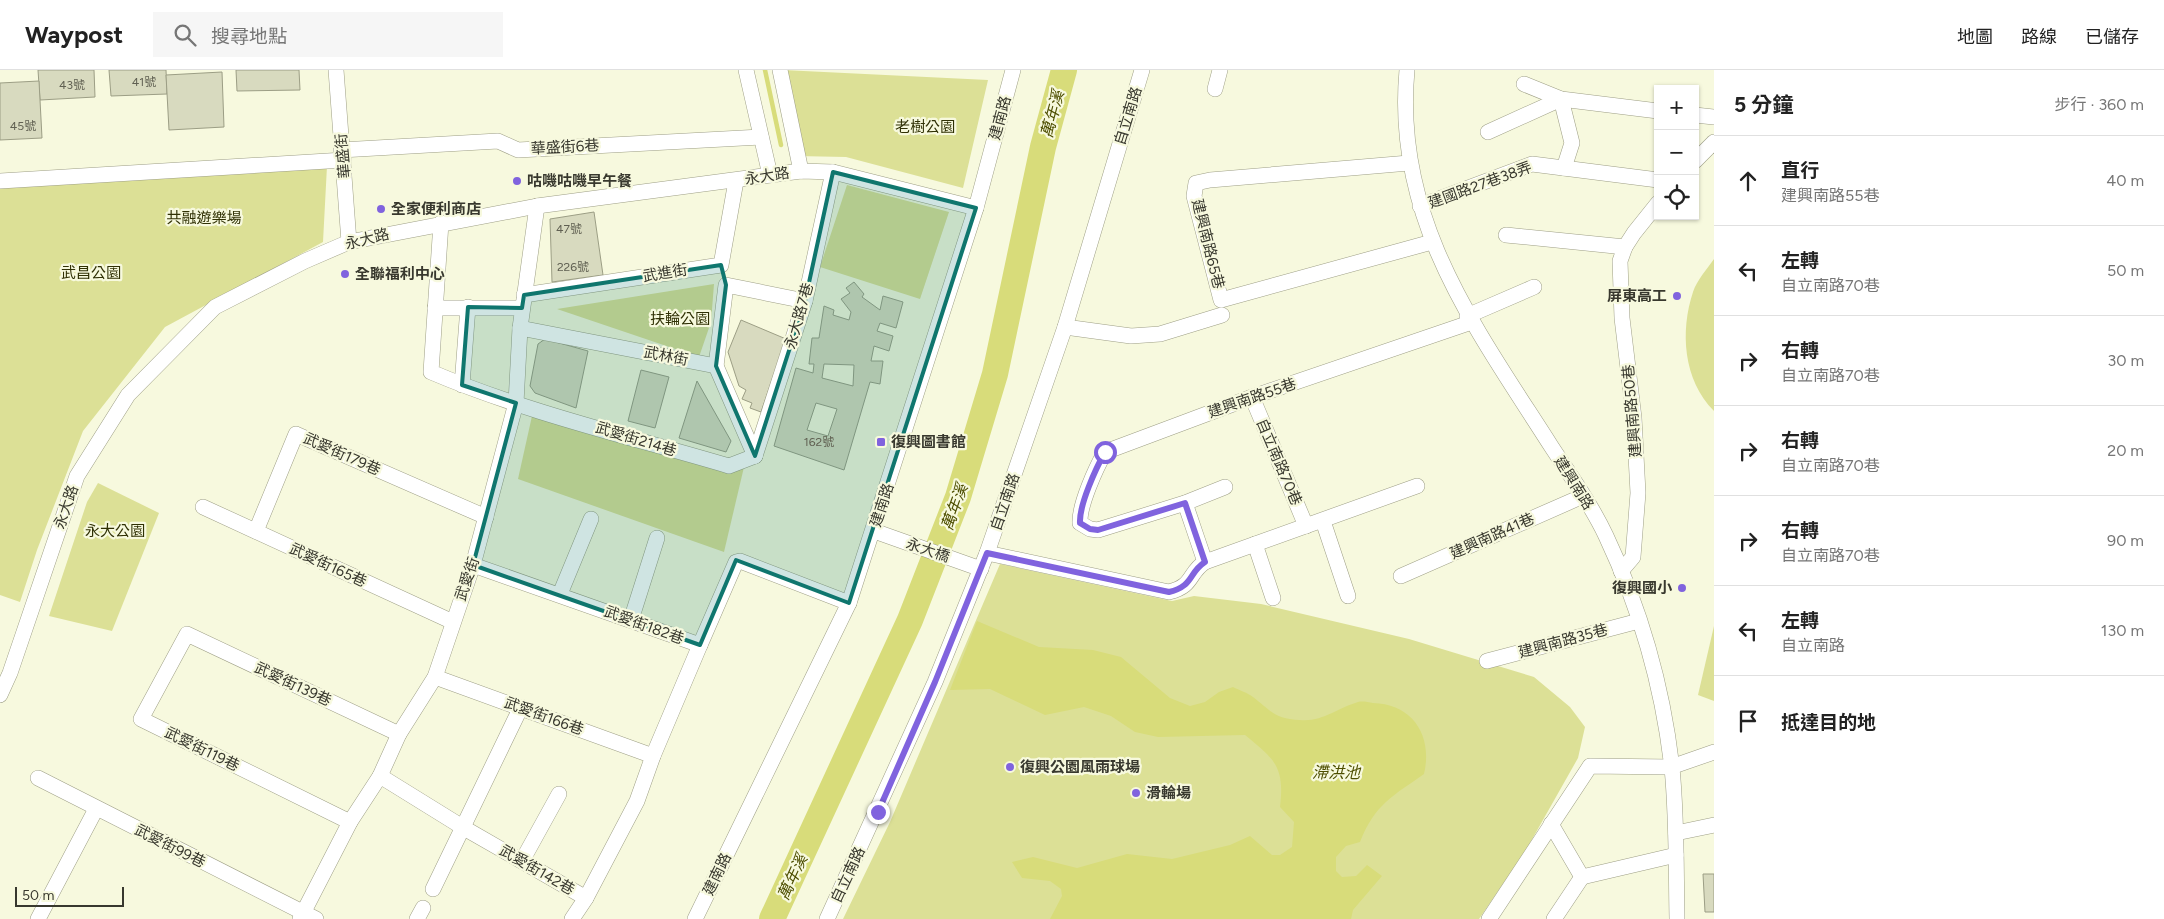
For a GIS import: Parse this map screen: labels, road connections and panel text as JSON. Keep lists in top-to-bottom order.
{
  "streets": {
    "street": [
      "自立南路",
      "建南路",
      "華盛街6巷",
      "華盛街",
      "永大路",
      "建國路27巷38弄",
      "建興南路65巷",
      "武進街",
      "永大路7巷",
      "武林街",
      "建興南路55巷",
      "建興南路50巷",
      "武愛街214巷",
      "武愛街179巷",
      "自立南路70巷",
      "建興南路",
      "建興南路41巷",
      "永大橋",
      "武愛街165巷",
      "武愛街",
      "武愛街182巷",
      "建興南路35巷",
      "武愛街139巷",
      "武愛街166巷",
      "武愛街119巷",
      "武愛街99巷",
      "武愛街142巷"
    ]
  },
  "crossings": [
    ["自立南路", "永大橋"],
    ["建南路", "永大路"],
    ["建南路", "永大橋"],
    ["華盛街6巷", "華盛街"],
    ["華盛街", "永大路"],
    ["永大路", "永大路7巷"],
    ["永大路", "武愛街"],
    ["建國路27巷38弄", "建興南路"],
    ["建興南路65巷", "建興南路"],
    ["武進街", "武愛街214巷"],
    ["武進街", "武愛街"],
    ["永大路7巷", "武愛街214巷"],
    ["武林街", "武愛街"],
    ["建興南路55巷", "自立南路70巷"],
    ["建興南路55巷", "建興南路"],
    ["建興南路50巷", "建興南路"],
    ["武愛街214巷", "武愛街"],
    ["武愛街179巷", "武愛街165巷"],
    ["武愛街179巷", "武愛街"],
    ["建興南路", "建興南路41巷"],
    ["建興南路", "建興南路35巷"],
    ["武愛街165巷", "武愛街"],
    ["武愛街", "武愛街182巷"],
    ["武愛街", "武愛街139巷"],
    ["武愛街", "武愛街166巷"],
    ["武愛街", "武愛街119巷"],
    ["武愛街", "武愛街99巷"],
    ["武愛街", "武愛街142巷"],
    ["武愛街182巷", "武愛街166巷"],
    ["武愛街182巷", "武愛街142巷"],
    ["武愛街139巷", "武愛街119巷"],
    ["武愛街166巷", "武愛街142巷"]
  ],
  "water": ["萬年溪", "滯洪池"],
  "parks": [
    "老樹公園",
    "共融遊樂場",
    "武昌公園",
    "扶輪公園",
    "永大公園"
  ],
  "places": {
    "other": [
      "咕嘰咕嘰早午餐",
      "全家便利商店",
      "全聯福利中心",
      "屏東高工",
      "復興國小",
      "復興公園風雨球場",
      "滑輪場"
    ],
    "transit": ["復興圖書館"]
  },
  "house_numbers": [
    "41號",
    "43號",
    "45號",
    "47號",
    "226號",
    "162號"
  ],
  "scale_bar": "50 m",
  "page": {
    "header": "Waypost",
    "search": "搜尋地點",
    "nav": ["地圖", "路線", "已儲存"],
    "heading": ["5 分鐘", "步行 · 360 m"],
    "map_buttons": ["+", "−"],
    "list": [
      ["直行", "建興南路55巷", "40 m"],
      ["左轉", "自立南路70巷", "50 m"],
      ["右轉", "自立南路70巷", "30 m"],
      ["右轉", "自立南路70巷", "20 m"],
      ["右轉", "自立南路70巷", "90 m"],
      ["左轉", "自立南路", "130 m"],
      "抵達目的地"
    ],
    "scale": "50 m"
  }
}
